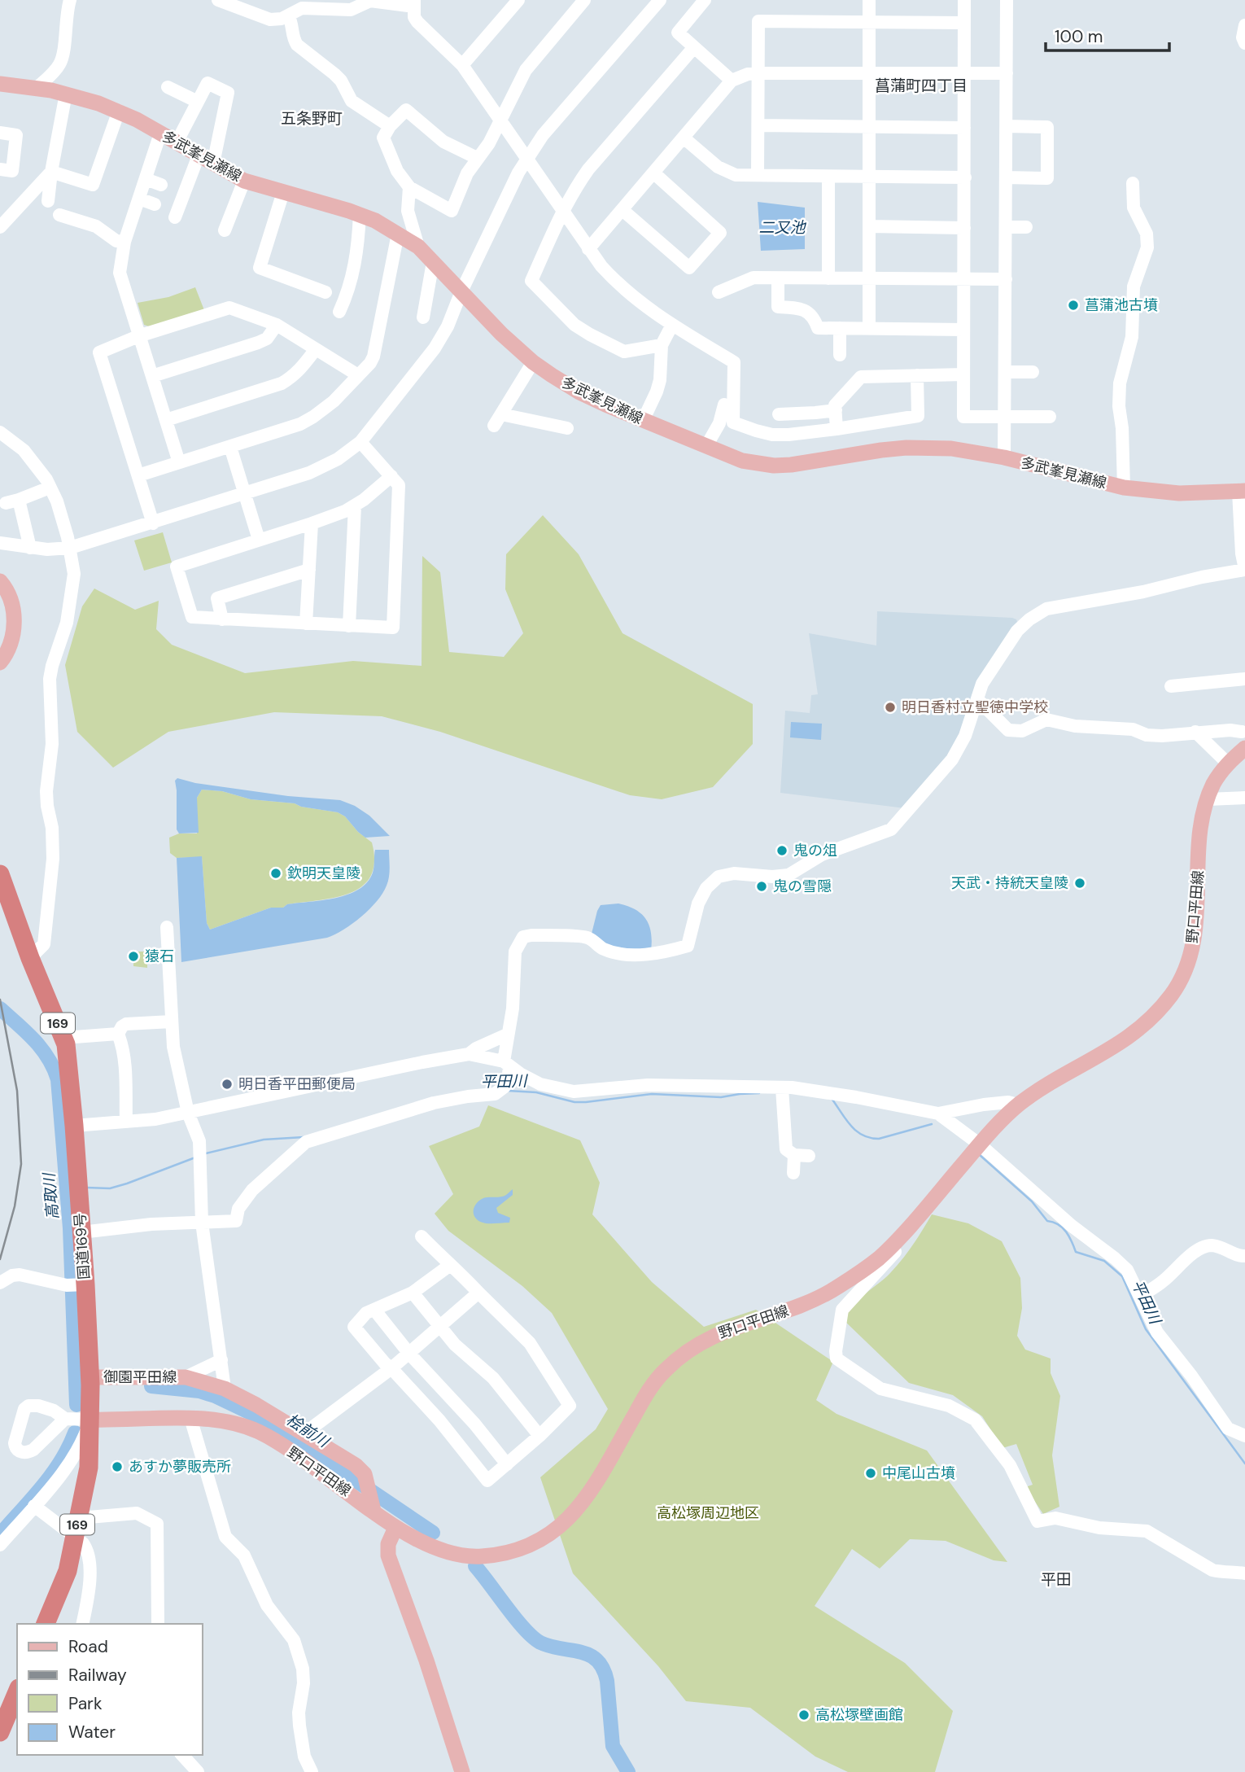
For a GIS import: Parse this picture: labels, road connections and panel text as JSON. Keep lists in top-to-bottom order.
{
  "streets": {
    "highway": ["169", "国道169号"],
    "main road": ["多武峯見瀬線", "野口平田線", "御園平田線"]
  },
  "crossings": [
    ["野口平田線", "国道169号"],
    ["野口平田線", "御園平田線"],
    ["国道169号", "御園平田線"]
  ],
  "districts": ["菖蒲町四丁目", "五条野町", "平田"],
  "water": [
    "二又池",
    "平田川",
    "高取川",
    "桧前川"
  ],
  "parks": ["高松塚周辺地区"],
  "places": [
    "菖蒲池古墳",
    "明日香村立聖徳中学校",
    "鬼の俎",
    "欽明天皇陵",
    "天武・持統天皇陵",
    "鬼の雪隠",
    "猿石",
    "明日香平田郵便局",
    "あすか夢販売所",
    "中尾山古墳",
    "高松塚壁画館"
  ],
  "legend": [
    "Road",
    "Railway",
    "Park",
    "Water"
  ],
  "scale_bar": "100 m"
}
